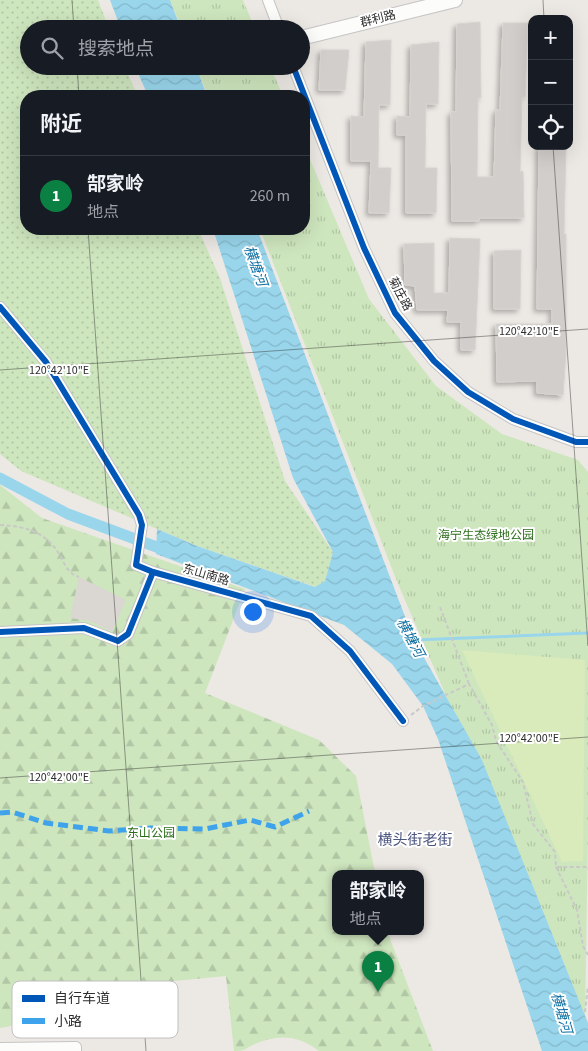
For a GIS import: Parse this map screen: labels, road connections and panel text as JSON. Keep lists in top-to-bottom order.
{
  "streets": {
    "street": ["群利路", "菊庄路", "东山南路"]
  },
  "districts": ["横头街老街"],
  "water": ["横塘河"],
  "parks": ["海宁生态绿地公园", "东山公园"],
  "legend": ["自行车道", "小路"],
  "page": {
    "map_buttons": ["+", "−"],
    "search": "搜索地点",
    "heading": "附近",
    "list": [
      {
        "mark": "1",
        "name": "郜家岭",
        "note": "地点",
        "value": "260 m"
      }
    ],
    "popup": ["郜家岭", "地点"],
    "pins": "1"
  },
  "coordinates": ["120°42'10\"E", "120°42'00\"E"]
}
